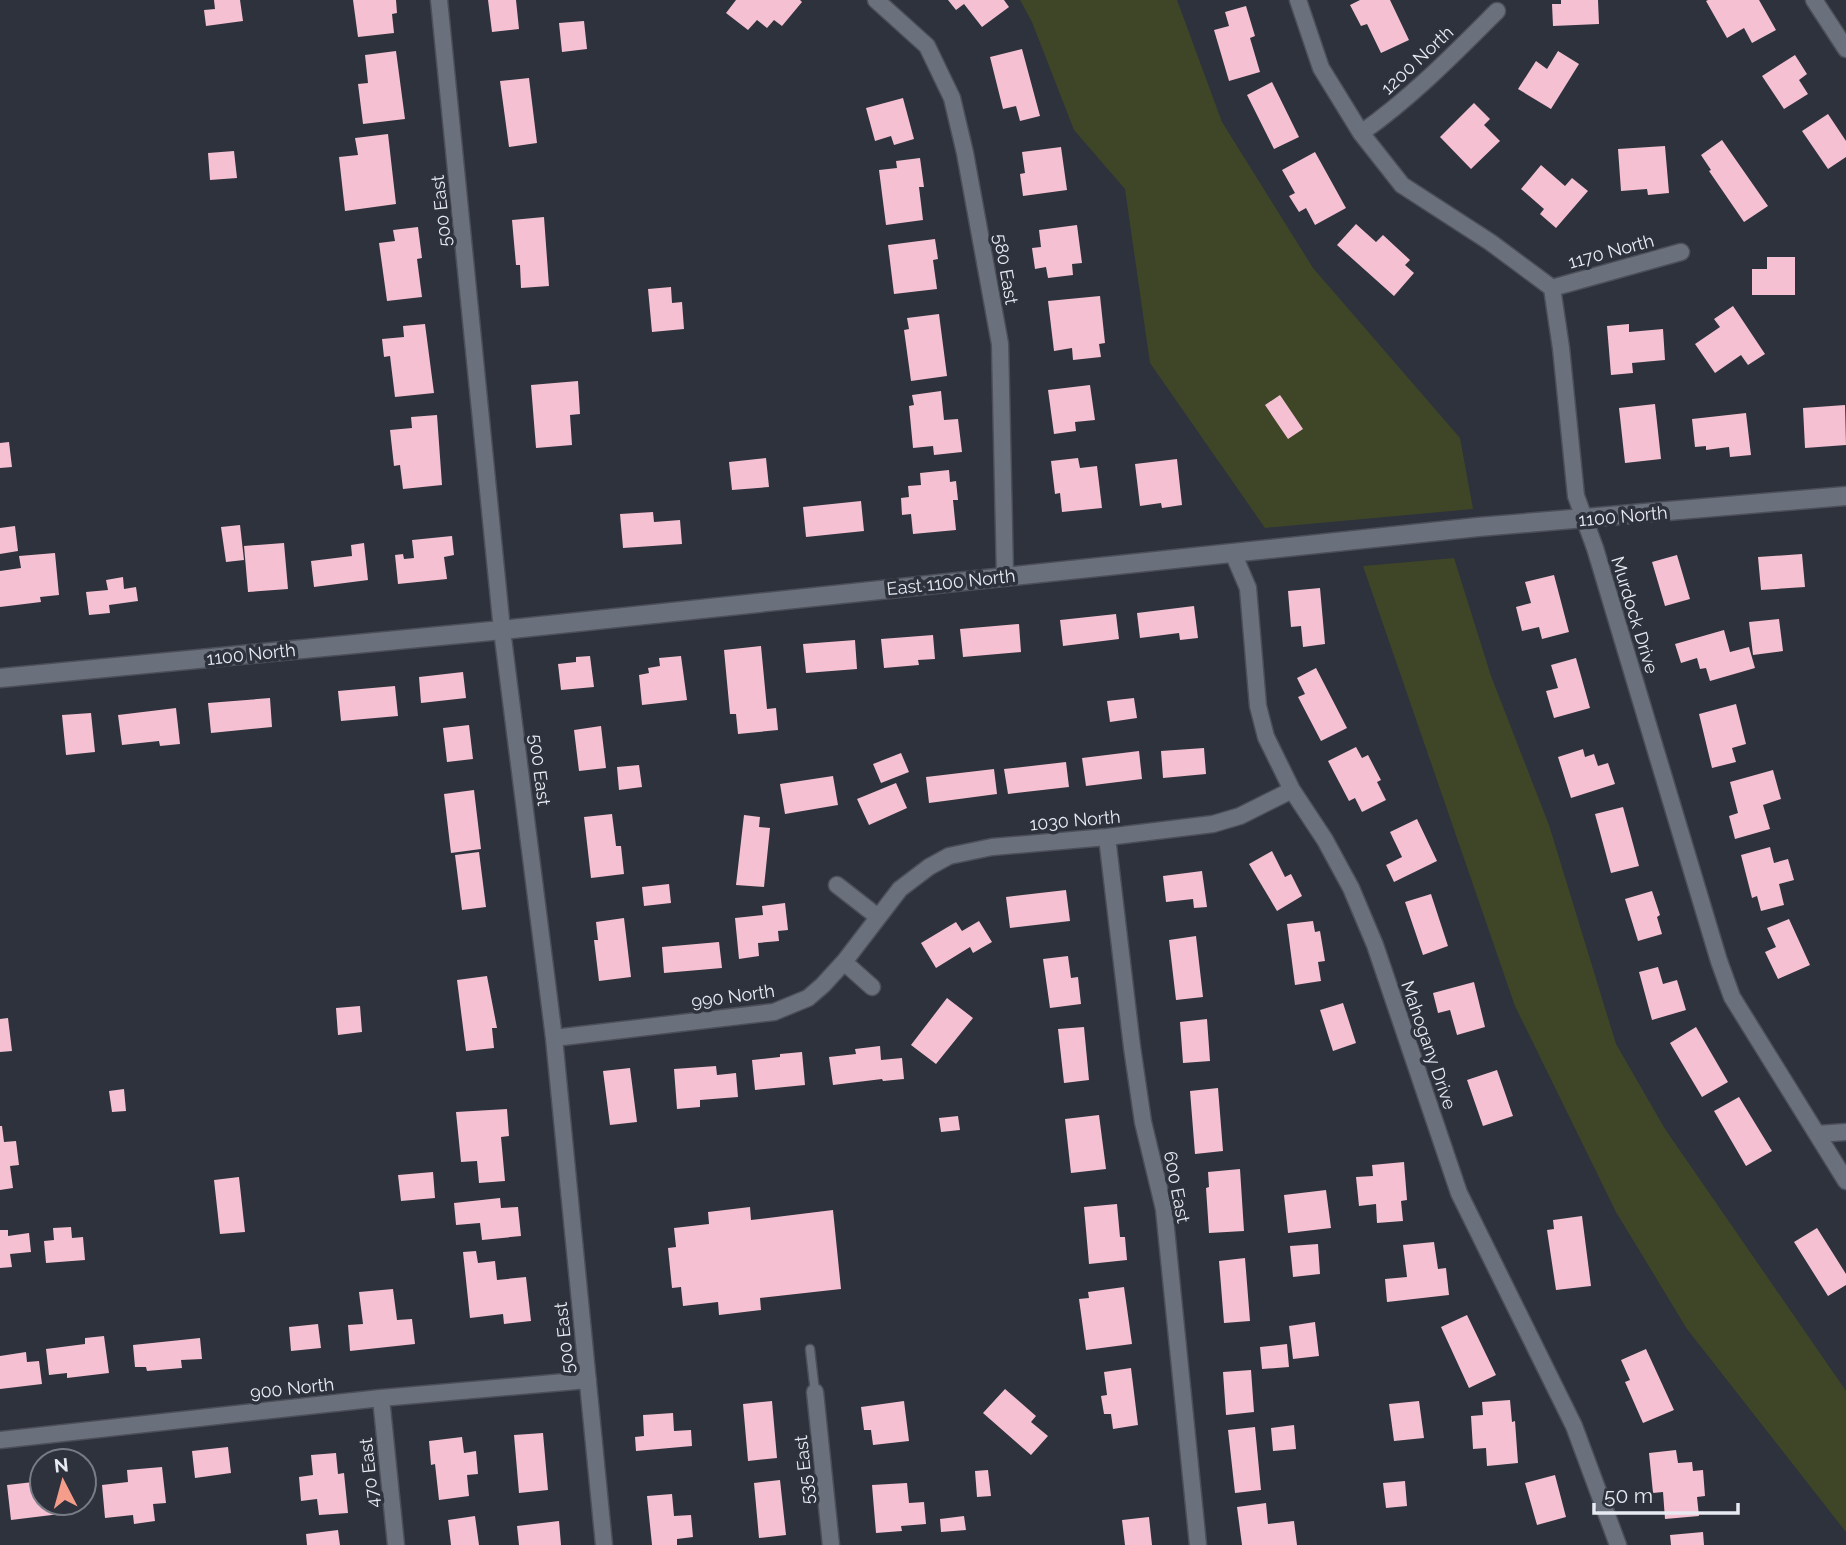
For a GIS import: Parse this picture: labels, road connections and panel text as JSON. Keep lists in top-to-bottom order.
{
  "streets": {
    "street": [
      "1200 North",
      "500 East",
      "1170 North",
      "580 East",
      "1100 North",
      "East 1100 North",
      "Murdock Drive",
      "1030 North",
      "990 North",
      "Mahogany Drive",
      "600 East",
      "900 North",
      "535 East",
      "470 East"
    ]
  },
  "crossings": [
    ["500 East", "1100 North"],
    ["500 East", "East 1100 North"],
    ["500 East", "990 North"],
    ["500 East", "900 North"],
    ["1170 North", "Murdock Drive"],
    ["580 East", "East 1100 North"],
    ["1100 North", "East 1100 North"],
    ["1100 North", "Murdock Drive"],
    ["East 1100 North", "Mahogany Drive"],
    ["1030 North", "990 North"],
    ["1030 North", "Mahogany Drive"],
    ["1030 North", "600 East"],
    ["900 North", "470 East"]
  ],
  "scale_bar": "50 m",
  "north": "top"
}
